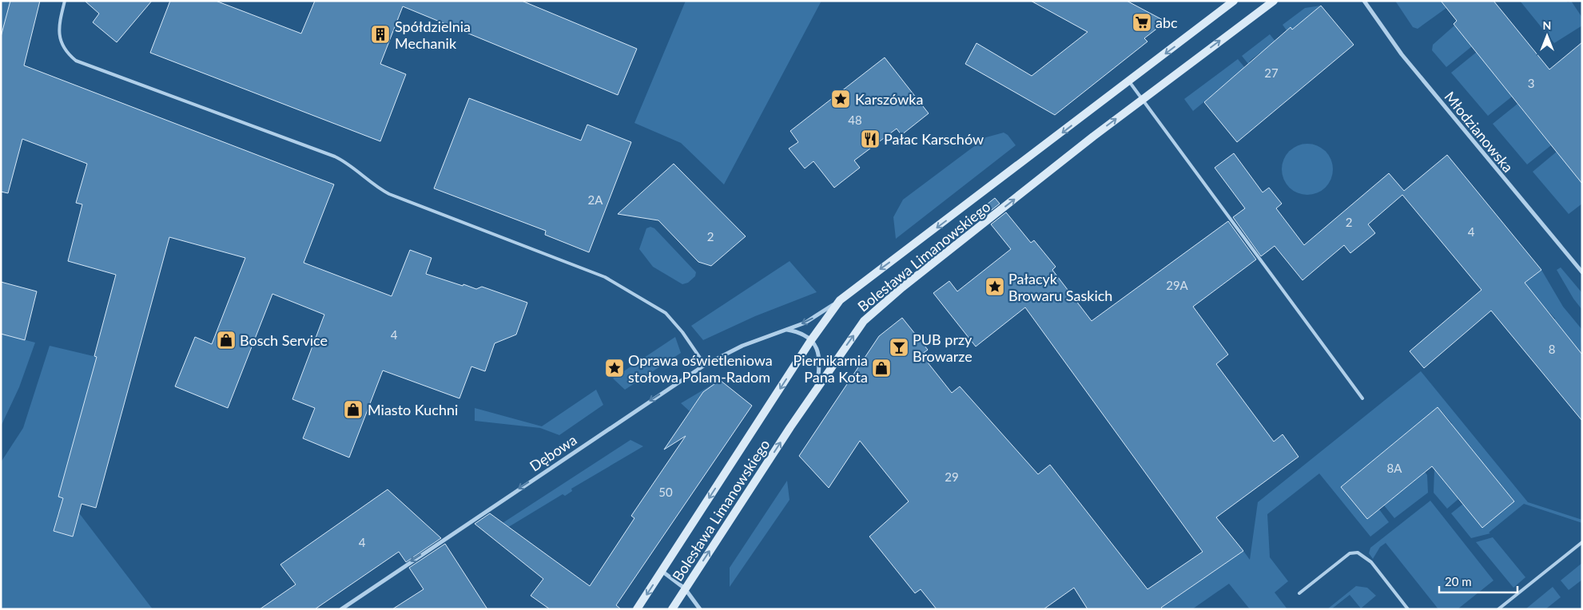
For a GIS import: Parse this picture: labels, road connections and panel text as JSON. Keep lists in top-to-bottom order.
{
  "streets": {
    "street": ["Młodzianowska", "Bolesława Limanowskiego", "Dębowa"]
  },
  "crossings": [
    ["Bolesława Limanowskiego", "Dębowa"]
  ],
  "one_way": ["Dębowa"],
  "places": {
    "supermarket": ["abc"],
    "building": ["Spółdzielnia Mechanik"],
    "place": ["Karszówka", "Pałacyk Browaru Saskich", "Oprawa oświetleniowa stołowa Polam-Radom"],
    "restaurant": ["Pałac Karschów"],
    "shop": ["Bosch Service", "Piernikarnia Pana Kota", "Miasto Kuchni"],
    "bar": ["PUB przy Browarze"]
  },
  "house_numbers": [
    "27",
    "3",
    "48",
    "2A",
    "2",
    "4",
    "2",
    "29A",
    "4",
    "8",
    "8A",
    "29",
    "50",
    "4"
  ],
  "scale_bar": "20 m",
  "north": "top"
}
